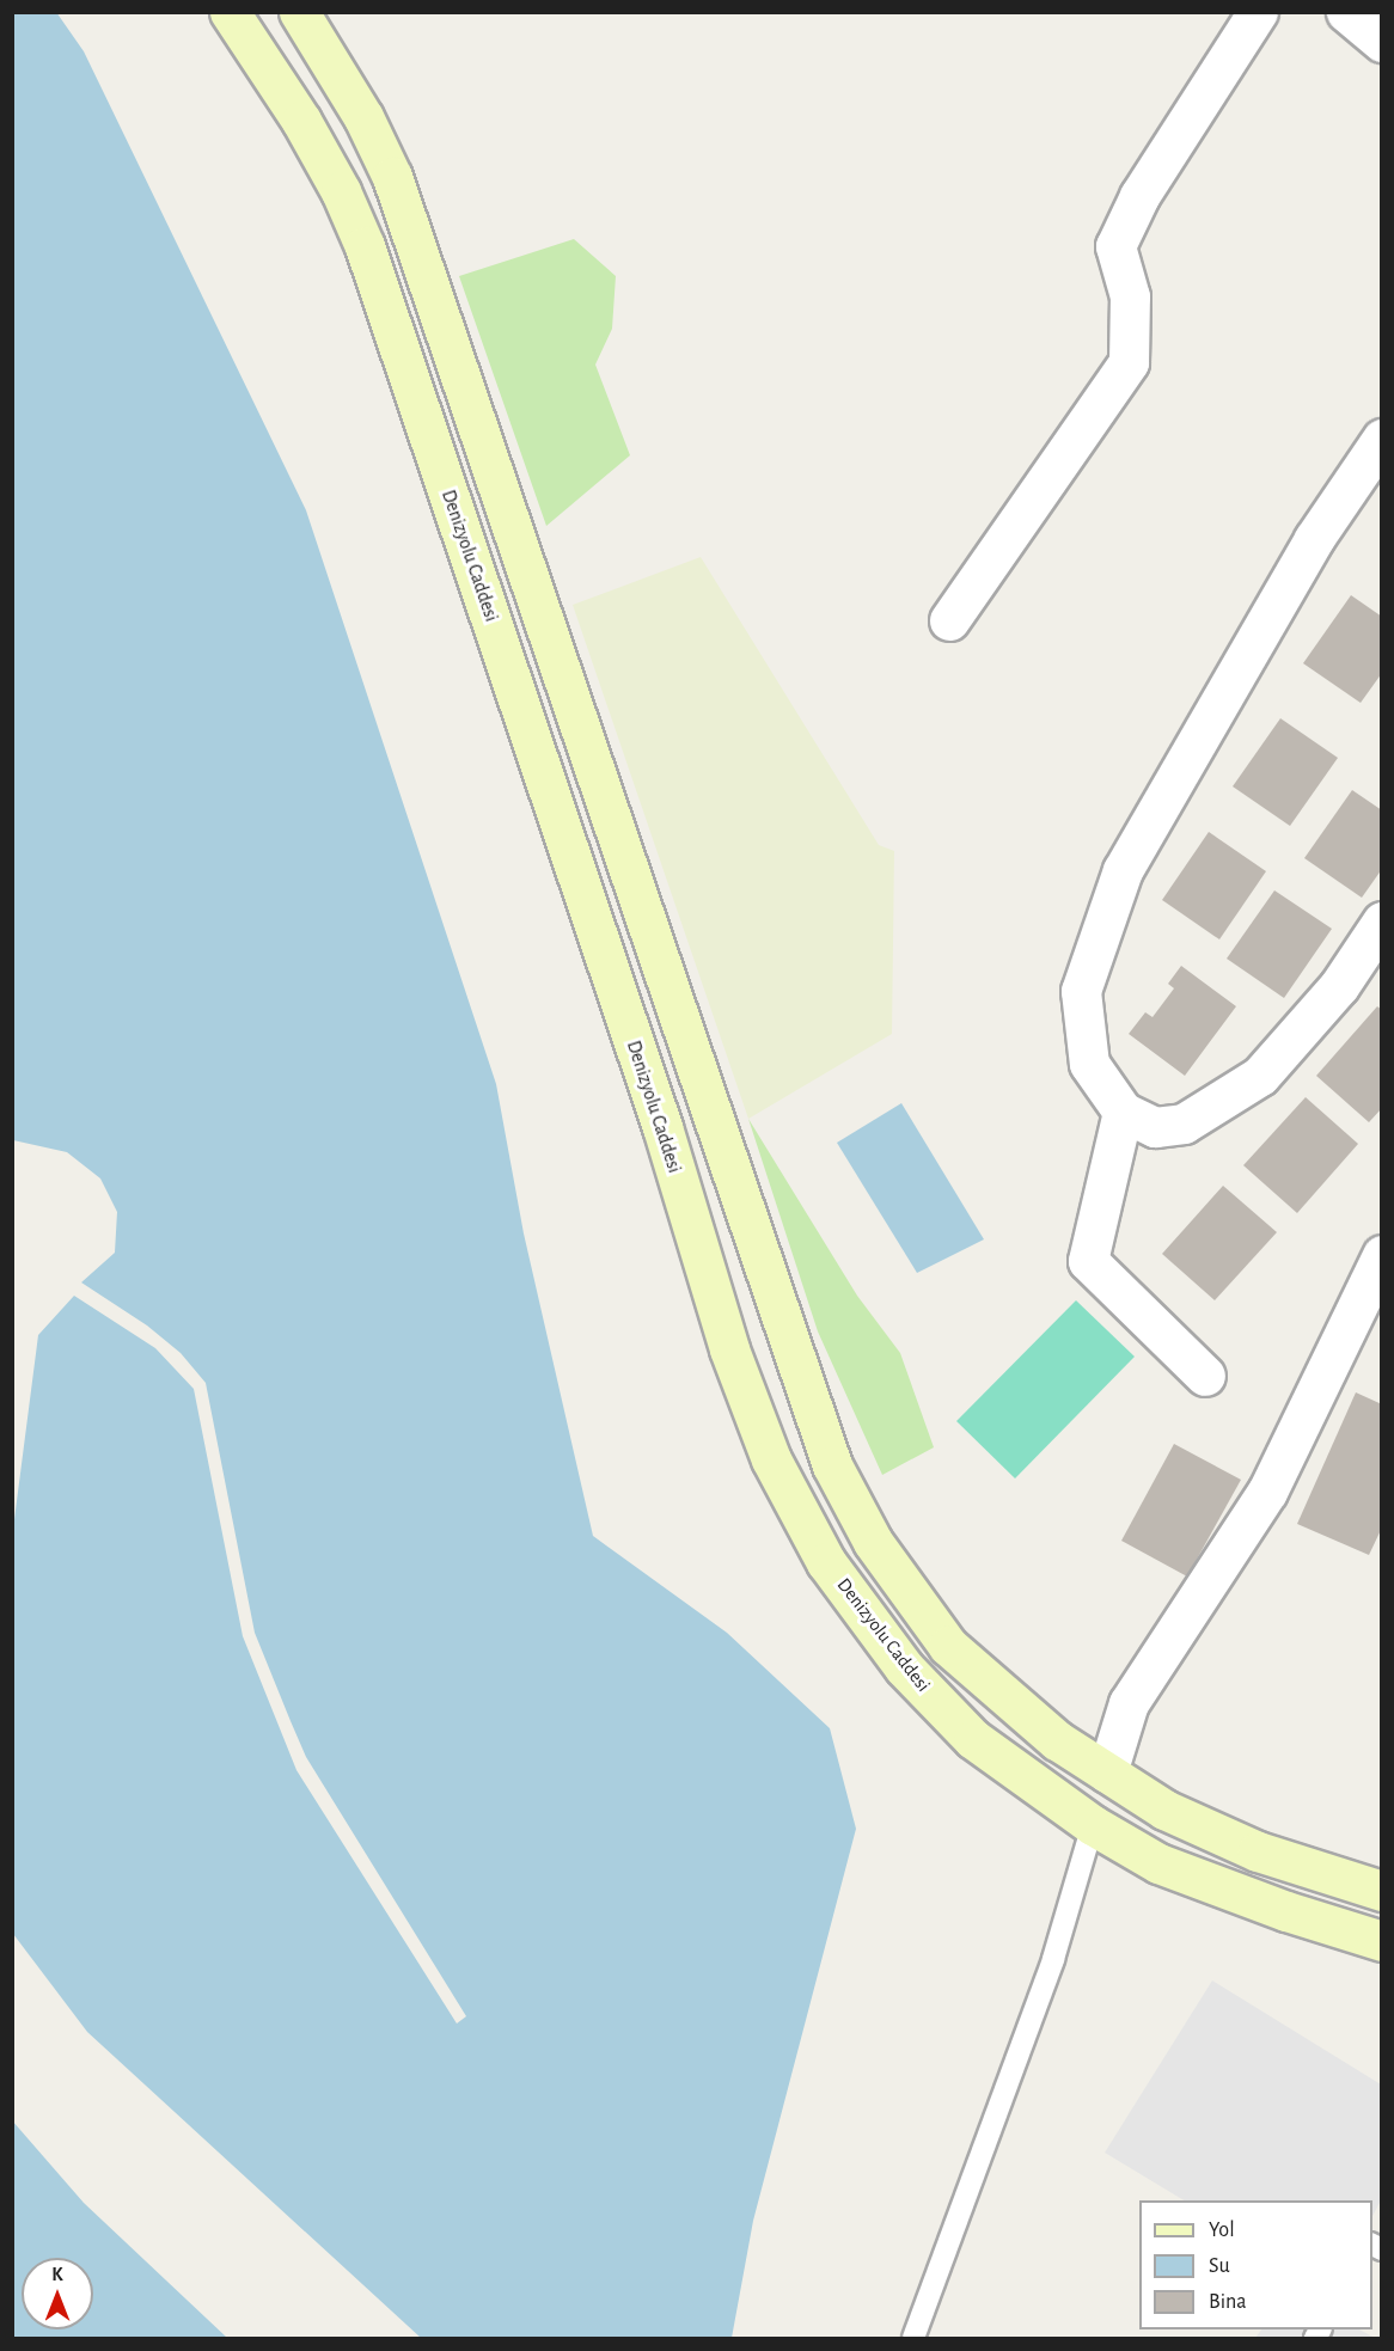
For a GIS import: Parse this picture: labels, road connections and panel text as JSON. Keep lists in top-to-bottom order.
{
  "streets": {
    "street": ["Denizyolu Caddesi"]
  },
  "legend": ["Yol", "Su", "Bina"],
  "north": "top"
}
